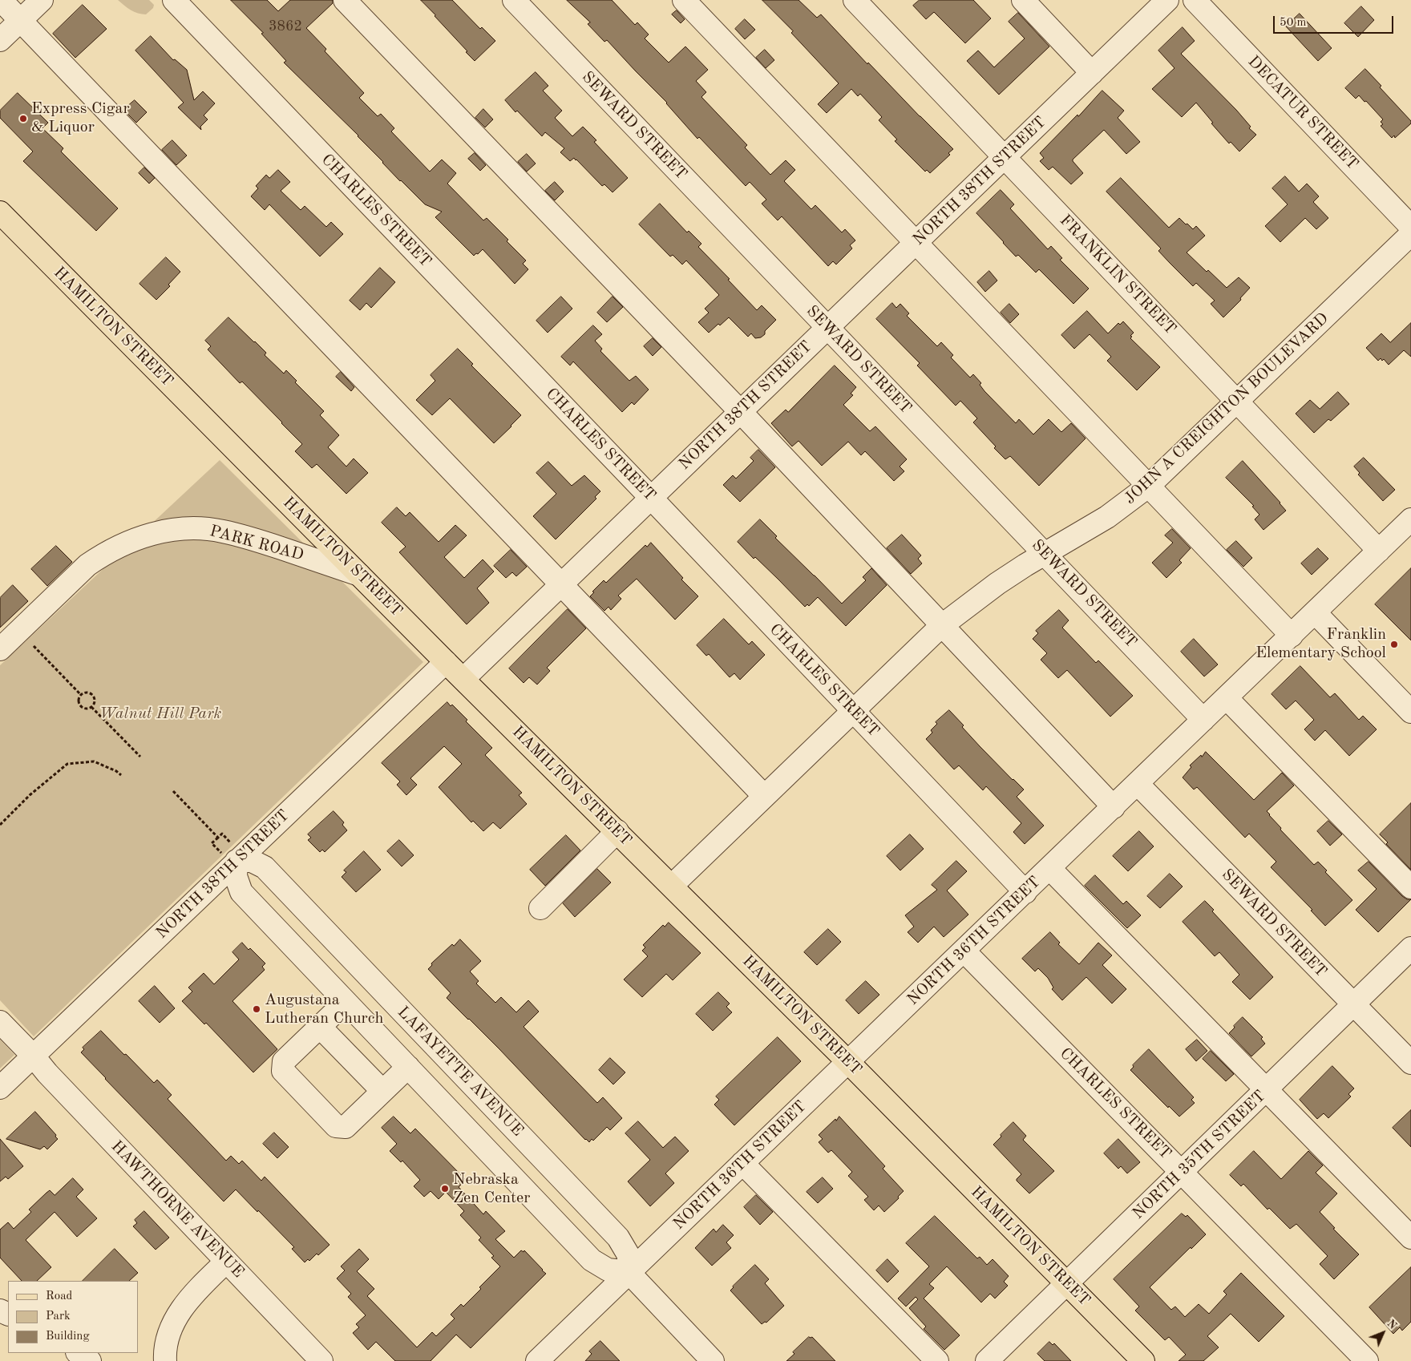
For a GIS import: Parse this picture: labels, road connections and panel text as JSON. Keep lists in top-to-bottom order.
{
  "streets": {
    "main road": ["HAMILTON STREET"],
    "street": [
      "DECATUR STREET",
      "SEWARD STREET",
      "NORTH 38TH STREET",
      "CHARLES STREET",
      "FRANKLIN STREET",
      "JOHN A CREIGHTON BOULEVARD",
      "PARK ROAD",
      "NORTH 36TH STREET",
      "LAFAYETTE AVENUE",
      "NORTH 35TH STREET",
      "HAWTHORNE AVENUE"
    ]
  },
  "crossings": [
    ["SEWARD STREET", "NORTH 38TH STREET"],
    ["SEWARD STREET", "JOHN A CREIGHTON BOULEVARD"],
    ["SEWARD STREET", "NORTH 36TH STREET"],
    ["SEWARD STREET", "NORTH 35TH STREET"],
    ["NORTH 38TH STREET", "CHARLES STREET"],
    ["NORTH 38TH STREET", "FRANKLIN STREET"],
    ["NORTH 38TH STREET", "HAMILTON STREET"],
    ["NORTH 38TH STREET", "LAFAYETTE AVENUE"],
    ["NORTH 38TH STREET", "HAWTHORNE AVENUE"],
    ["CHARLES STREET", "JOHN A CREIGHTON BOULEVARD"],
    ["CHARLES STREET", "NORTH 36TH STREET"],
    ["CHARLES STREET", "NORTH 35TH STREET"],
    ["FRANKLIN STREET", "JOHN A CREIGHTON BOULEVARD"],
    ["FRANKLIN STREET", "NORTH 36TH STREET"],
    ["HAMILTON STREET", "JOHN A CREIGHTON BOULEVARD"],
    ["HAMILTON STREET", "PARK ROAD"],
    ["HAMILTON STREET", "NORTH 36TH STREET"],
    ["HAMILTON STREET", "NORTH 35TH STREET"],
    ["NORTH 36TH STREET", "LAFAYETTE AVENUE"]
  ],
  "parks": ["Walnut Hill Park"],
  "places": [
    "Express Cigar & Liquor",
    "Franklin Elementary School",
    "Augustana Lutheran Church",
    "Nebraska Zen Center"
  ],
  "house_numbers": ["3862"],
  "legend": ["Road", "Park", "Building"],
  "scale_bar": "50 m",
  "north": "top right"
}
